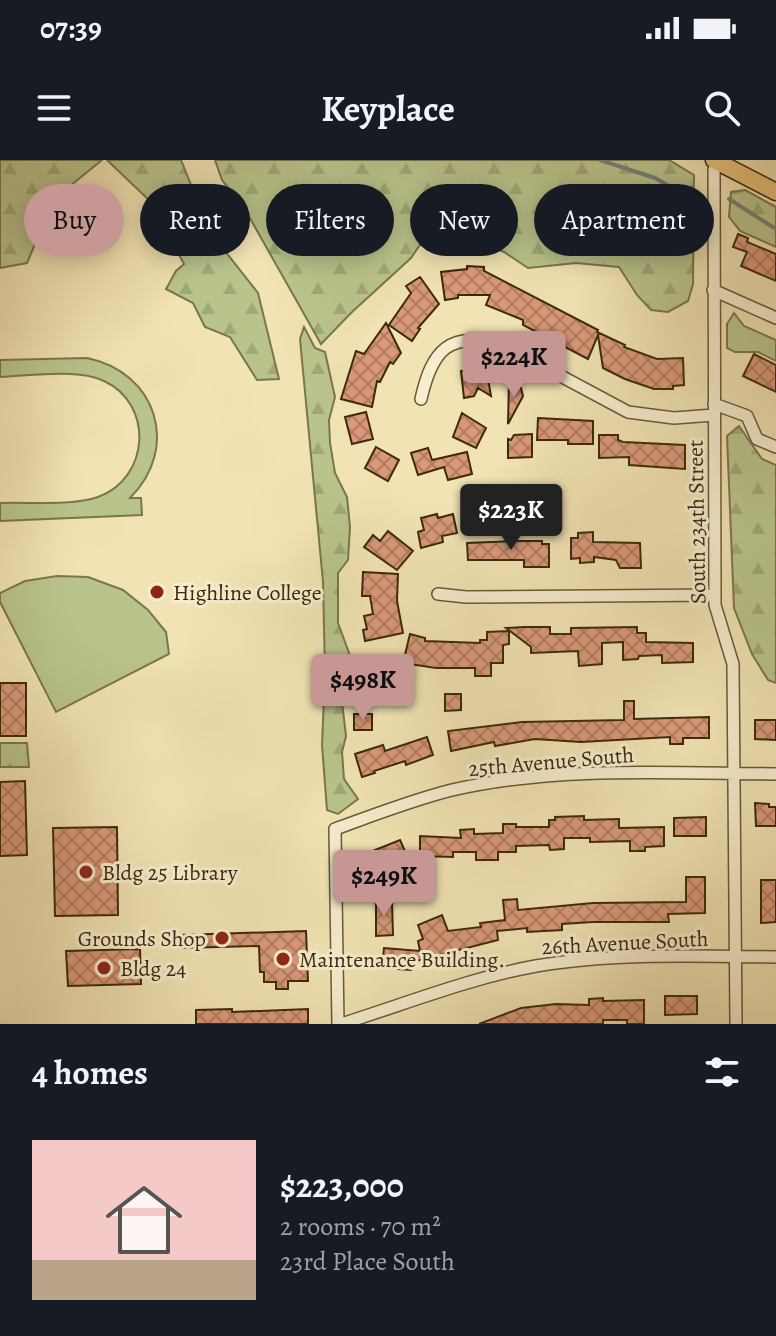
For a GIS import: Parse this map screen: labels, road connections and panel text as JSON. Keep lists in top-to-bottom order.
{
  "streets": {
    "street": ["South 234th Street", "25th Avenue South", "26th Avenue South"]
  },
  "crossings": [
    ["South 234th Street", "25th Avenue South"],
    ["South 234th Street", "26th Avenue South"],
    ["25th Avenue South", "26th Avenue South"]
  ],
  "places": [
    "Highline College",
    "Bldg 25 Library",
    "Grounds Shop",
    "Maintenance Building.",
    "Bldg 24"
  ],
  "page": {
    "status": "07:39",
    "header": "Keyplace",
    "chip": [
      "Buy",
      "Rent",
      "Filters",
      "New",
      "Apartment"
    ],
    "price": [
      "$224K",
      "$223K",
      "$498K",
      "$249K"
    ],
    "heading": "4 homes",
    "list": [
      {
        "name": "$223,000",
        "note": "2 rooms · 70 m² · 23rd Place South"
      }
    ]
  }
}
